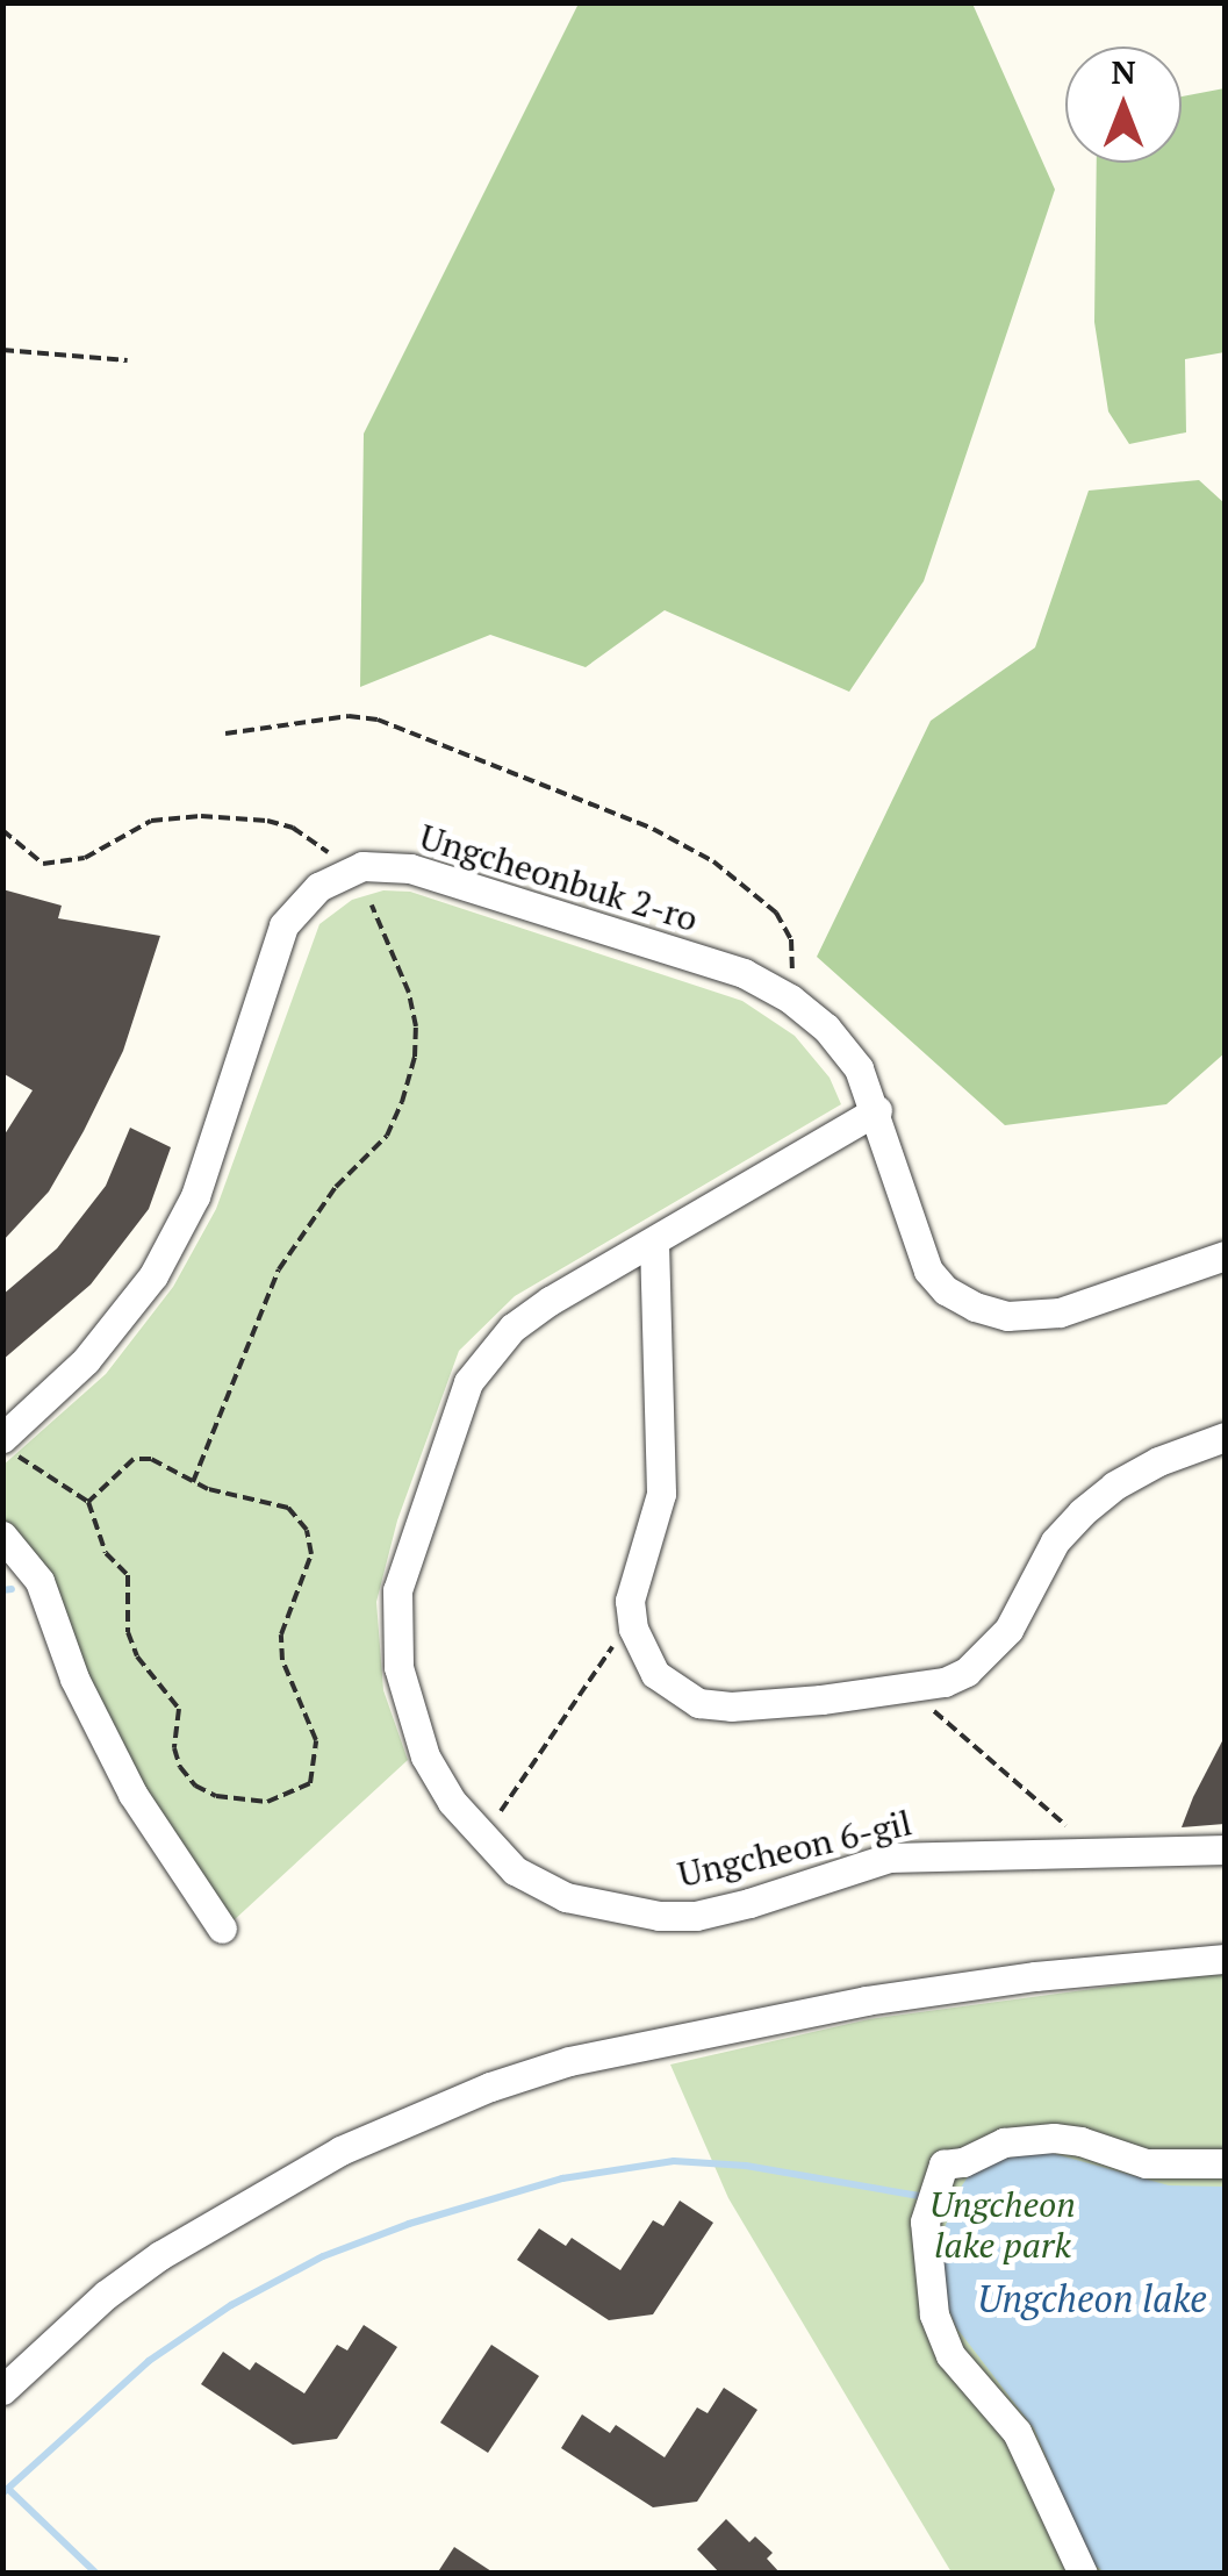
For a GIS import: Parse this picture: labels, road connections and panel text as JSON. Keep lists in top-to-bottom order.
{
  "streets": {
    "street": ["Ungcheonbuk 2-ro", "Ungcheon 6-gil"]
  },
  "crossings": [
    ["Ungcheonbuk 2-ro", "Ungcheon 6-gil"]
  ],
  "water": ["Ungcheon lake"],
  "parks": ["Ungcheon lake park"],
  "north": "top"
}
